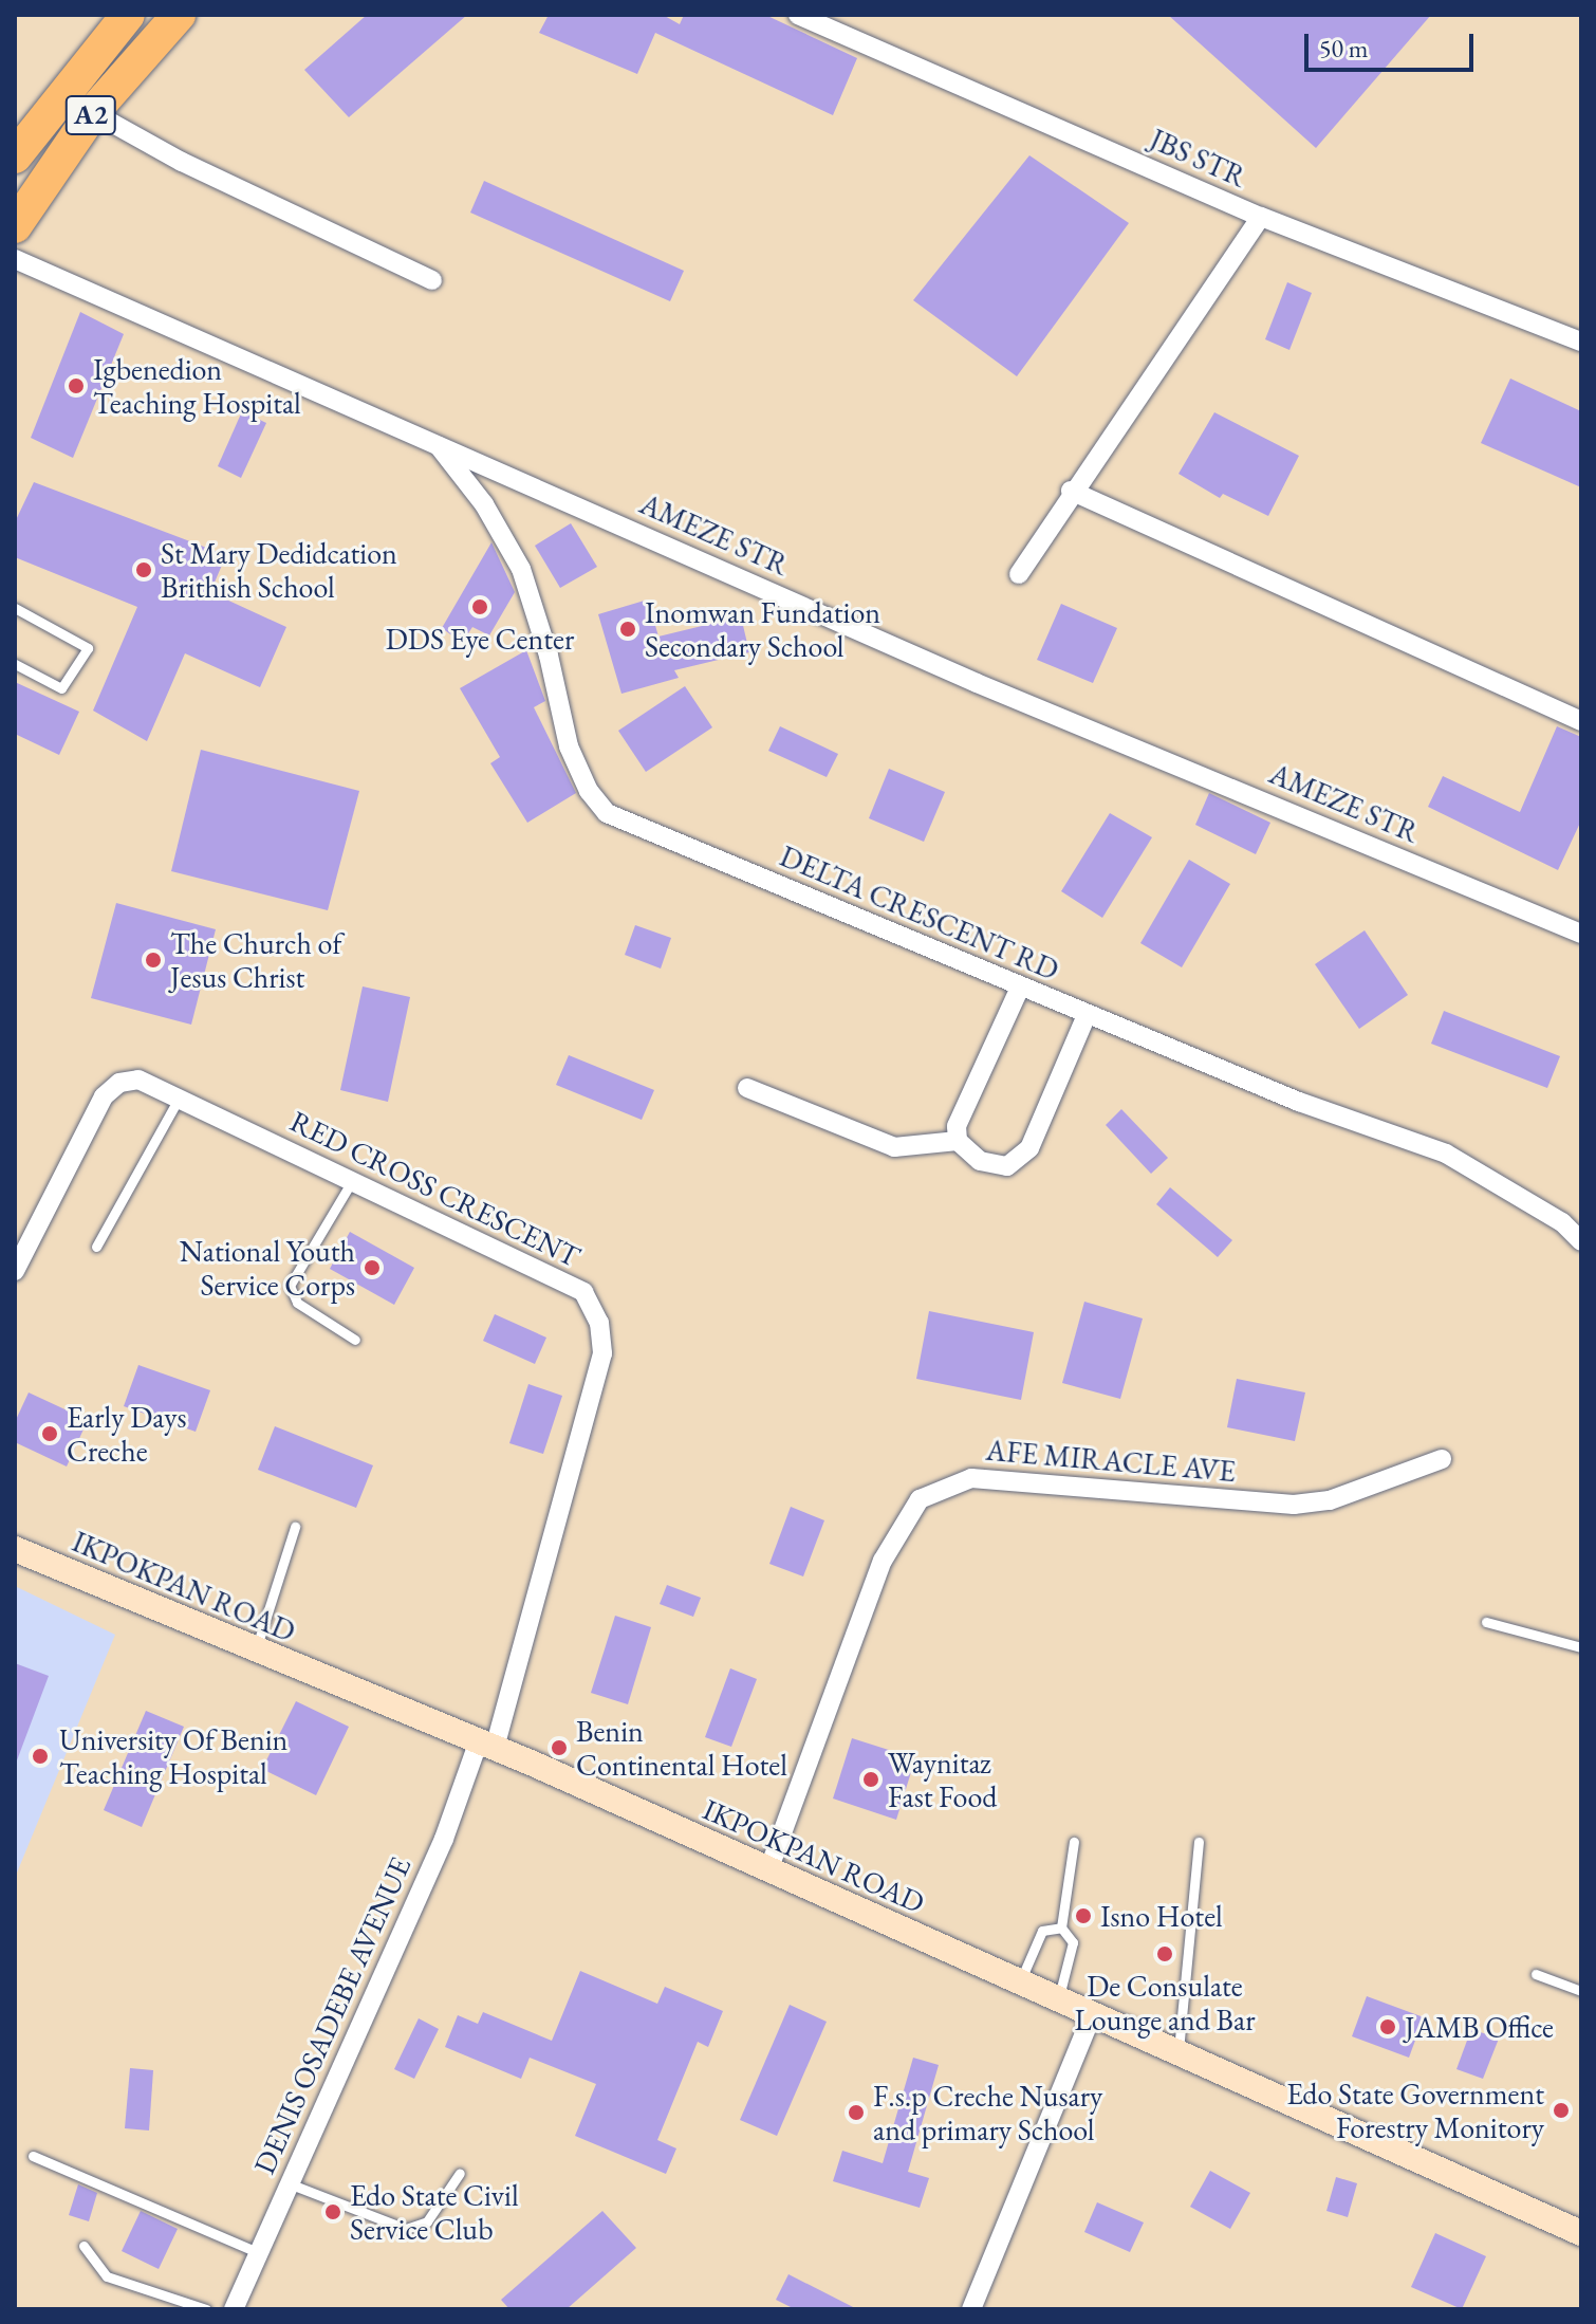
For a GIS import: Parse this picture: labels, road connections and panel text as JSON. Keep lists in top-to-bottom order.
{
  "streets": {
    "highway": ["A2"],
    "street": [
      "JBS STR",
      "AMEZE STR",
      "DELTA CRESCENT RD",
      "RED CROSS CRESCENT",
      "AFE MIRACLE AVE",
      "IKPOKPAN ROAD",
      "DENIS OSADEBE AVENUE"
    ]
  },
  "crossings": [
    ["AMEZE STR", "DELTA CRESCENT RD"],
    ["RED CROSS CRESCENT", "IKPOKPAN ROAD"],
    ["RED CROSS CRESCENT", "DENIS OSADEBE AVENUE"],
    ["AFE MIRACLE AVE", "IKPOKPAN ROAD"],
    ["IKPOKPAN ROAD", "DENIS OSADEBE AVENUE"]
  ],
  "places": [
    "Igbenedion Teaching Hospital",
    "St Mary Dedidcation Brithish School",
    "DDS Eye Center",
    "Inomwan Fundation Secondary School",
    "The Church of Jesus Christ",
    "National Youth Service Corps",
    "Early Days Creche",
    "Benin Continental Hotel",
    "University Of Benin Teaching Hospital",
    "Waynitaz Fast Food",
    "Isno Hotel",
    "De Consulate Lounge and Bar",
    "JAMB Office",
    "Edo State Government Forestry Monitory",
    "F.s.p Creche Nusary and primary School",
    "Edo State Civil Service Club"
  ],
  "scale_bar": "50 m"
}
